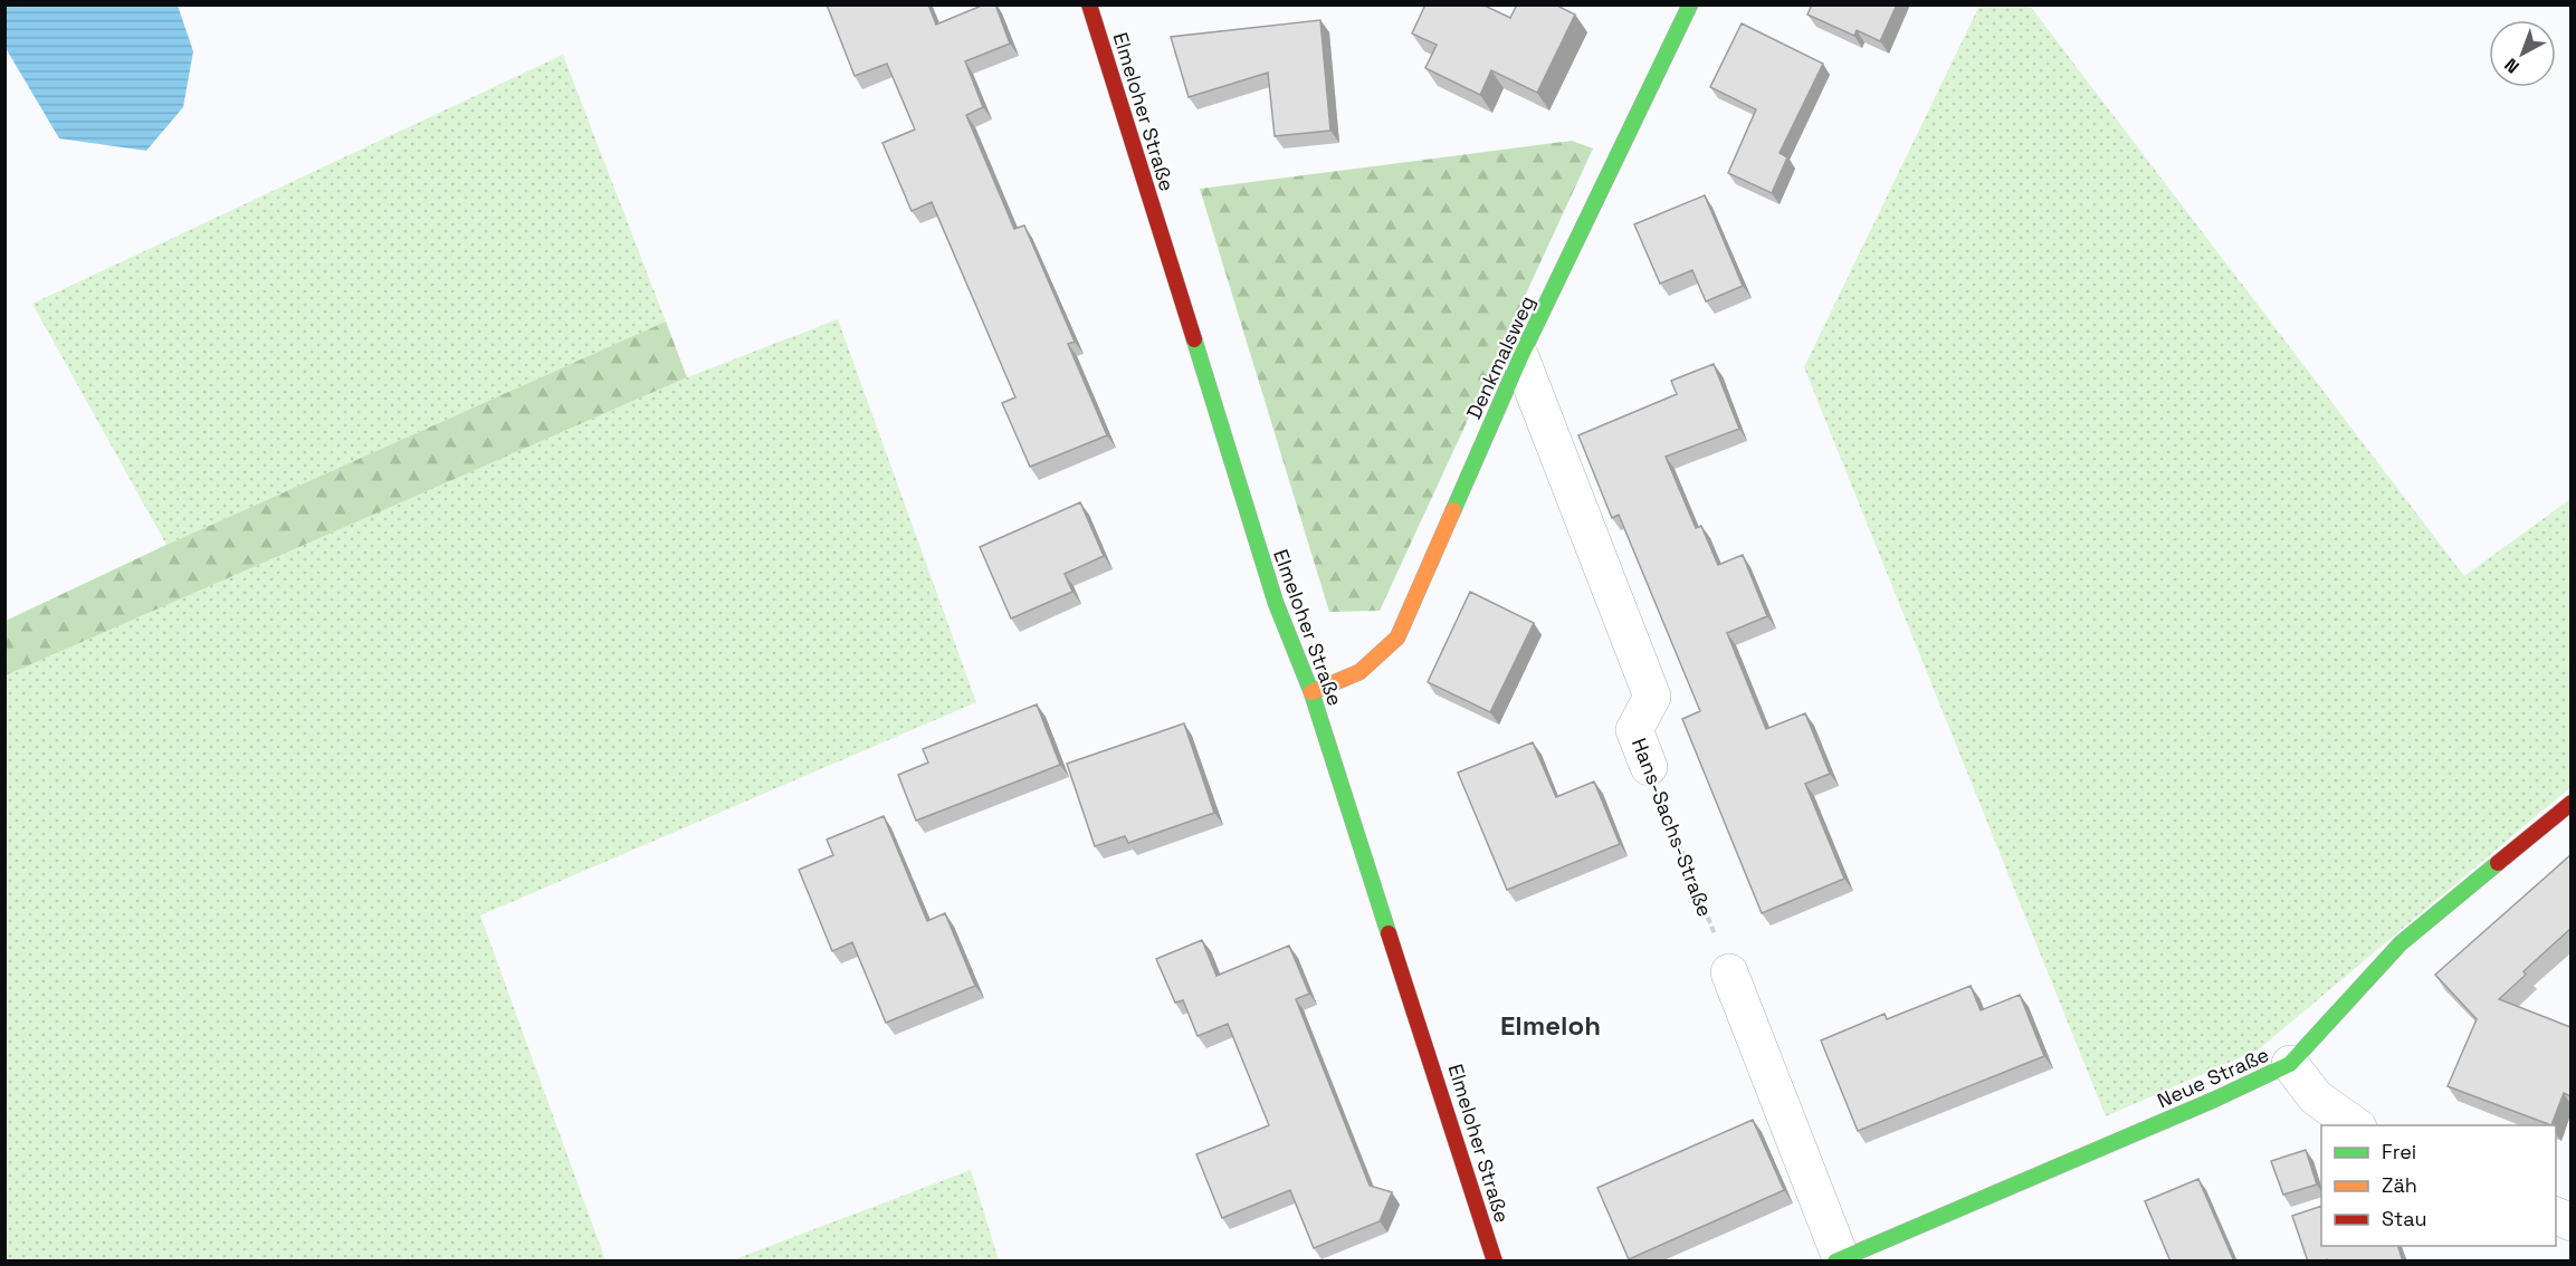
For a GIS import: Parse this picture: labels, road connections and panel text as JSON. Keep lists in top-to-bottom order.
{
  "streets": {
    "street": [
      "Elmeloher Straße",
      "Denkmalsweg",
      "Hans-Sachs-Straße",
      "Neue Straße"
    ]
  },
  "crossings": [
    ["Elmeloher Straße", "Denkmalsweg"],
    ["Denkmalsweg", "Hans-Sachs-Straße"]
  ],
  "districts": ["Elmeloh"],
  "legend": ["Frei", "Zäh", "Stau"],
  "north": "bottom left"
}
